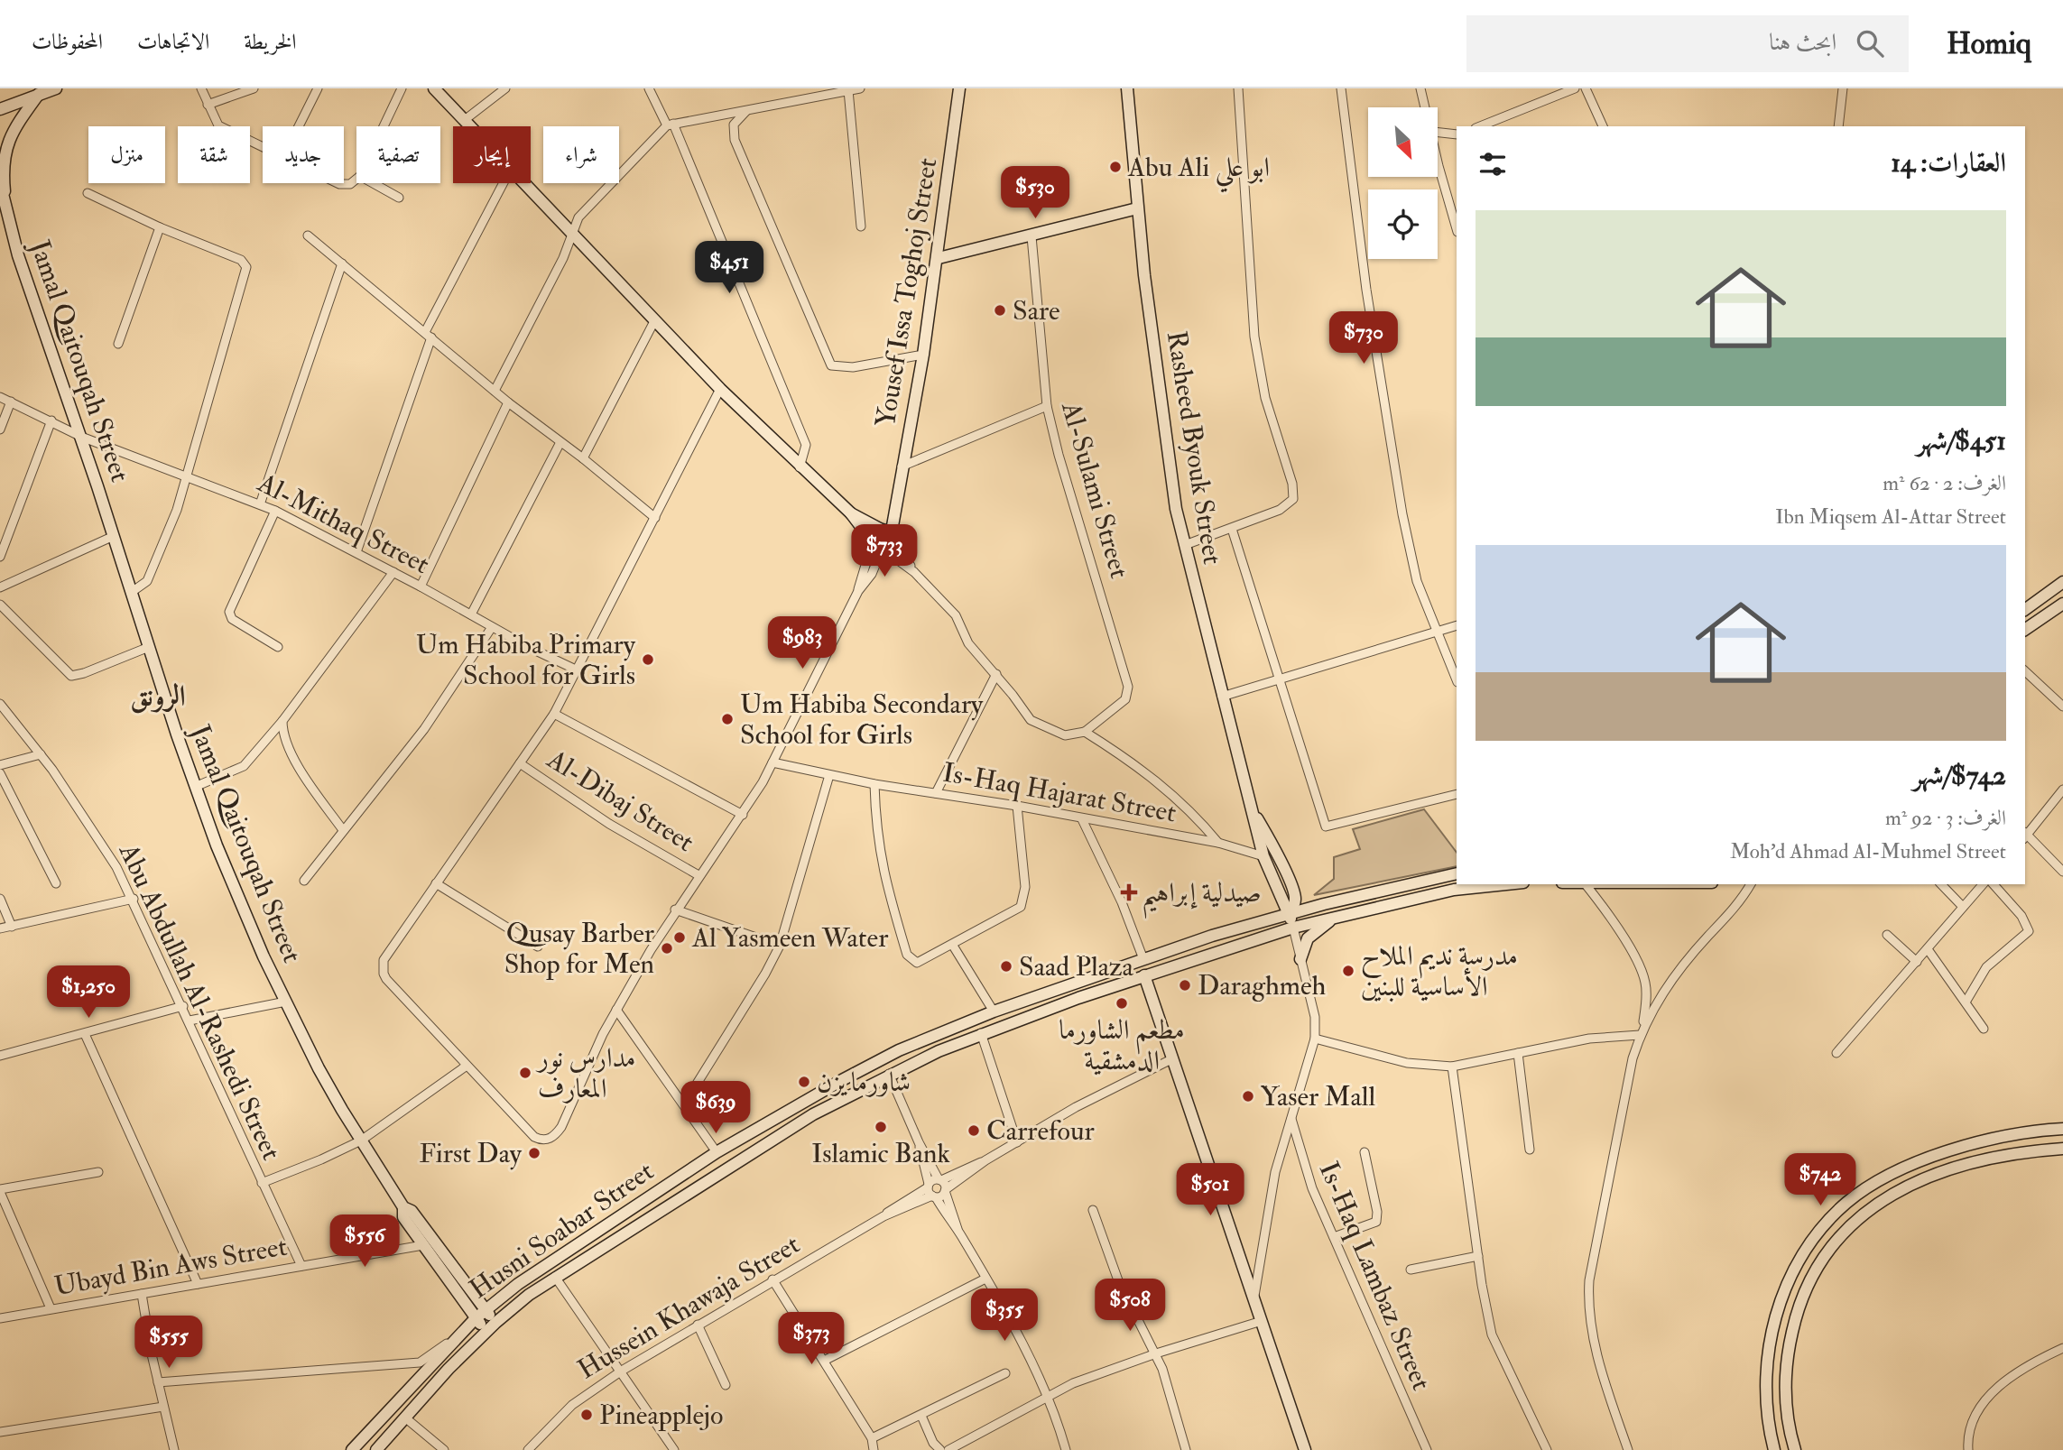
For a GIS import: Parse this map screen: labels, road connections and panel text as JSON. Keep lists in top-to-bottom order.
{
  "streets": {
    "street": [
      "Yousef Issa Toghoj Street",
      "Jamal Qaitouqah Street",
      "Rasheed Byouk Street",
      "Al-Sulami Street",
      "Al-Mithaq Street",
      "Is-Haq Hajarat Street",
      "Al-Dibaj Street",
      "Abu Abdullah Al-Rashedi Street",
      "Husni Soabar Street",
      "Ubayd Bin Aws Street",
      "Is-Haq Lambaz Street",
      "Hussein Khawaja Street"
    ]
  },
  "crossings": [
    ["Jamal Qaitouqah Street", "Al-Mithaq Street"],
    ["Jamal Qaitouqah Street", "Husni Soabar Street"],
    ["Jamal Qaitouqah Street", "Ubayd Bin Aws Street"],
    ["Rasheed Byouk Street", "Is-Haq Hajarat Street"],
    ["Rasheed Byouk Street", "Husni Soabar Street"],
    ["Abu Abdullah Al-Rashedi Street", "Ubayd Bin Aws Street"]
  ],
  "districts": ["الرونق"],
  "places": {
    "other": [
      "Abu Ali ابو علي",
      "Sare",
      "Um Habiba Primary School for Girls",
      "Um Habiba Secondary School for Girls",
      "Al Yasmeen Water",
      "Qusay Barber Shop for Men",
      "Saad Plaza",
      "مدرسة نديم الملاح الأساسية للبنين",
      "Daraghmeh",
      "مطعم الشاورما الدمشقية",
      "مدارس نور المعارف",
      "شاورما يزن",
      "Yaser Mall",
      "Islamic Bank",
      "Carrefour",
      "First Day",
      "Pineapplejo"
    ],
    "health": ["صيدلية إبراهيم"]
  },
  "north": "bottom right",
  "page": {
    "header": "Homiq",
    "search": "ابحث هنا",
    "nav": ["الخريطة", "الاتجاهات", "المحفوظات"],
    "chip": [
      "شراء",
      "إيجار",
      "تصفية",
      "جديد",
      "شقة",
      "منزل"
    ],
    "heading": "العقارات: 14",
    "price": [
      "$530",
      "$451",
      "$730",
      "$733",
      "$983",
      "$1,250",
      "$639",
      "$742",
      "$501",
      "$556",
      "$508",
      "$355",
      "$373",
      "$555"
    ],
    "list": [
      {
        "name": "$451/شهر",
        "note": "الغرف: 2 · 62 m² · Ibn Miqsem Al-Attar Street"
      },
      {
        "name": "$742/شهر",
        "note": "الغرف: 3 · 92 m² · Moh’d Ahmad Al-Muhmel Street"
      }
    ]
  }
}
